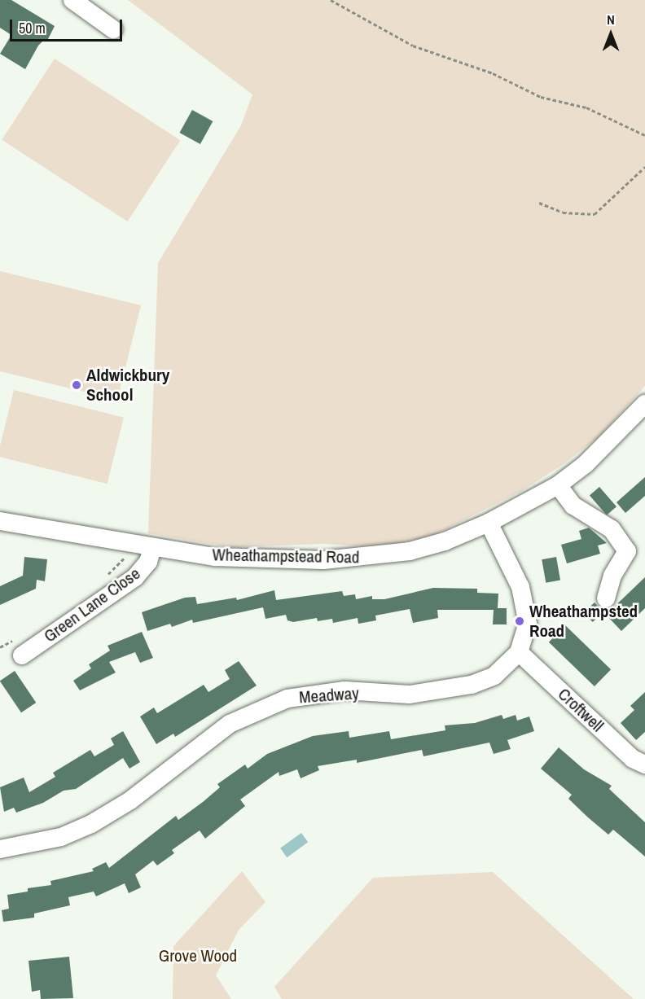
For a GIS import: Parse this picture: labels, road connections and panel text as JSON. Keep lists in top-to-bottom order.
{
  "streets": {
    "street": [
      "Wheathampstead Road",
      "Green Lane Close",
      "Meadway",
      "Croftwell"
    ]
  },
  "crossings": [
    ["Wheathampstead Road", "Green Lane Close"],
    ["Wheathampstead Road", "Meadway"],
    ["Meadway", "Croftwell"]
  ],
  "parks": ["Grove Wood"],
  "places": ["Aldwickbury School", "Wheathampsted Road"],
  "scale_bar": "50 m",
  "north": "top"
}
